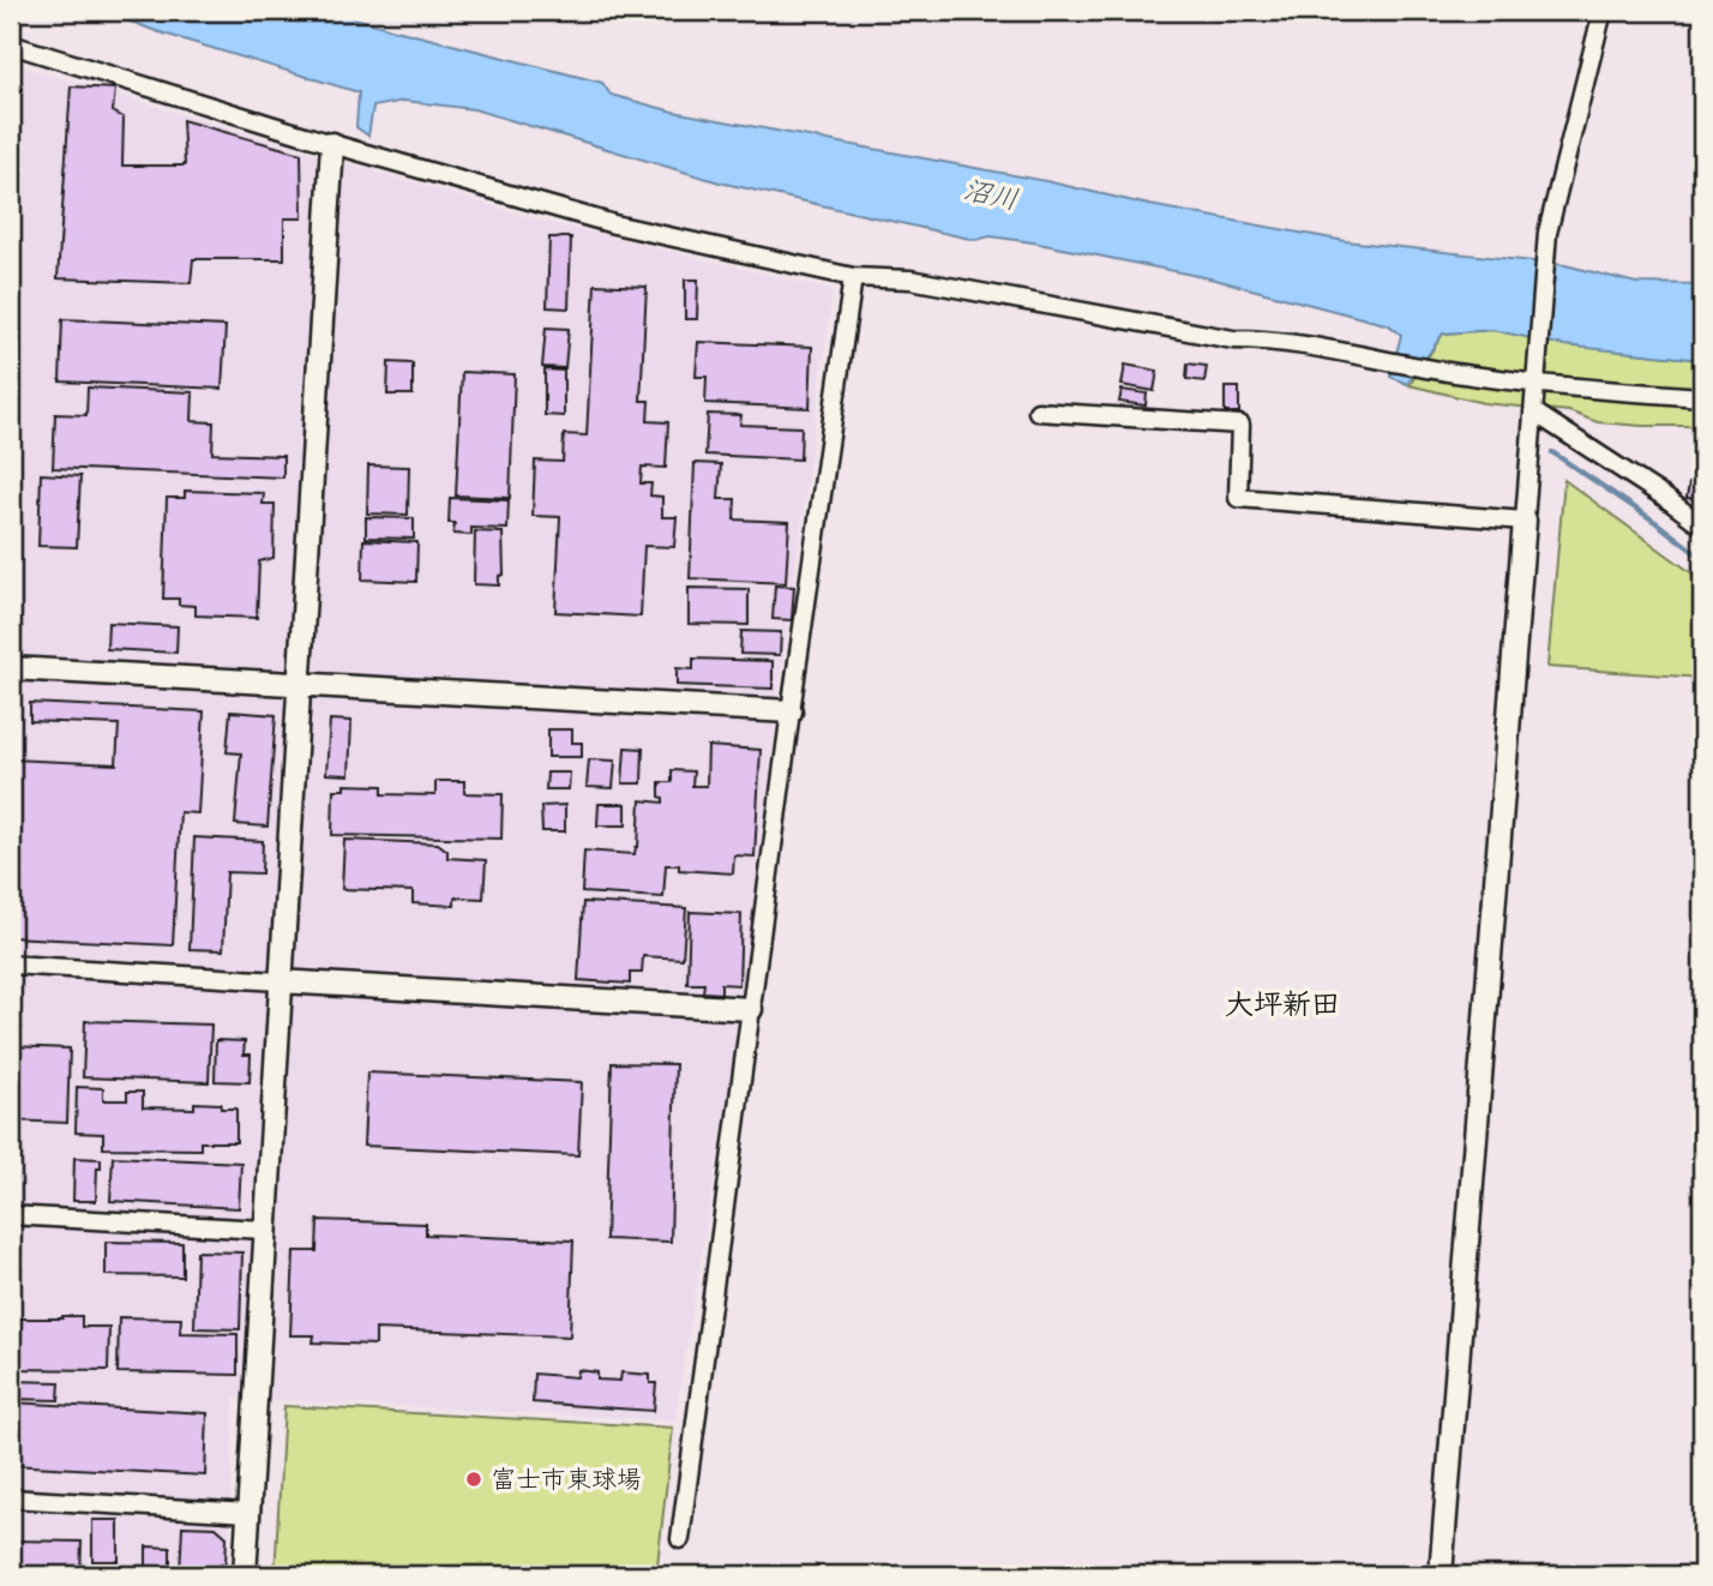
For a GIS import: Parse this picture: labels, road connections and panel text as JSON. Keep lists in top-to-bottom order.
{
  "districts": ["大坪新田"],
  "water": ["沼川"],
  "places": ["富士市東球場"]
}
